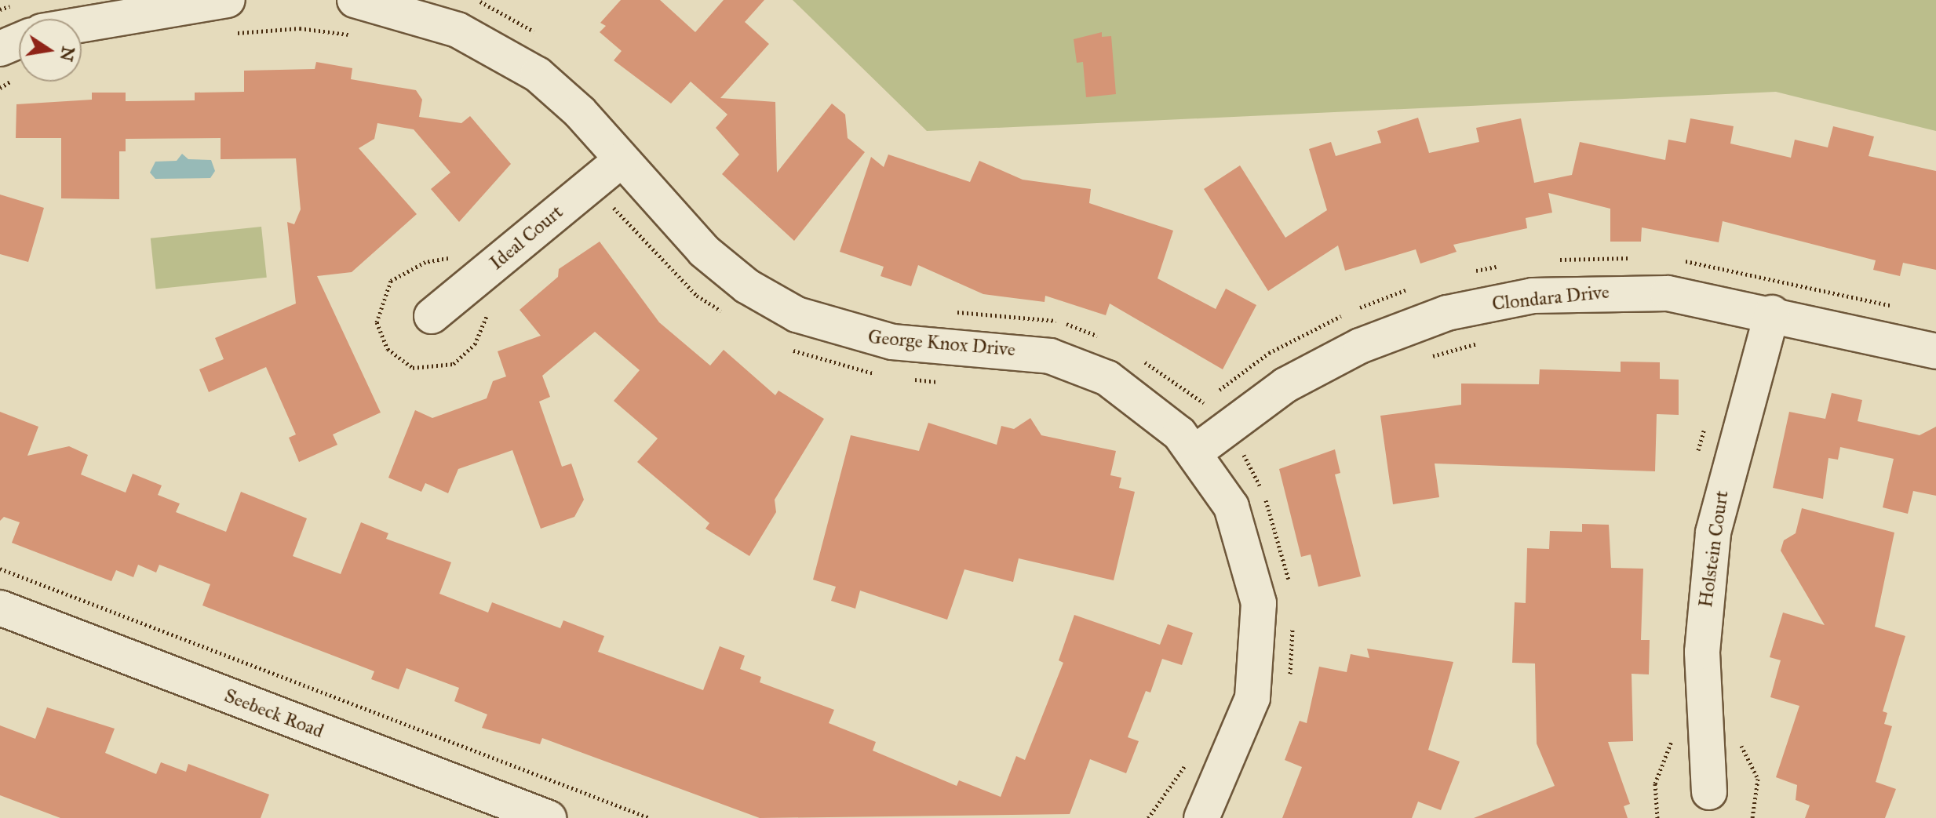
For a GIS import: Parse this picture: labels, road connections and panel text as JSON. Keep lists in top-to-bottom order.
{
  "streets": {
    "street": [
      "Ideal Court",
      "Clondara Drive",
      "George Knox Drive",
      "Holstein Court",
      "Seebeck Road"
    ]
  },
  "crossings": [
    ["Ideal Court", "George Knox Drive"],
    ["Clondara Drive", "George Knox Drive"],
    ["Clondara Drive", "Holstein Court"]
  ],
  "north": "right"
}
